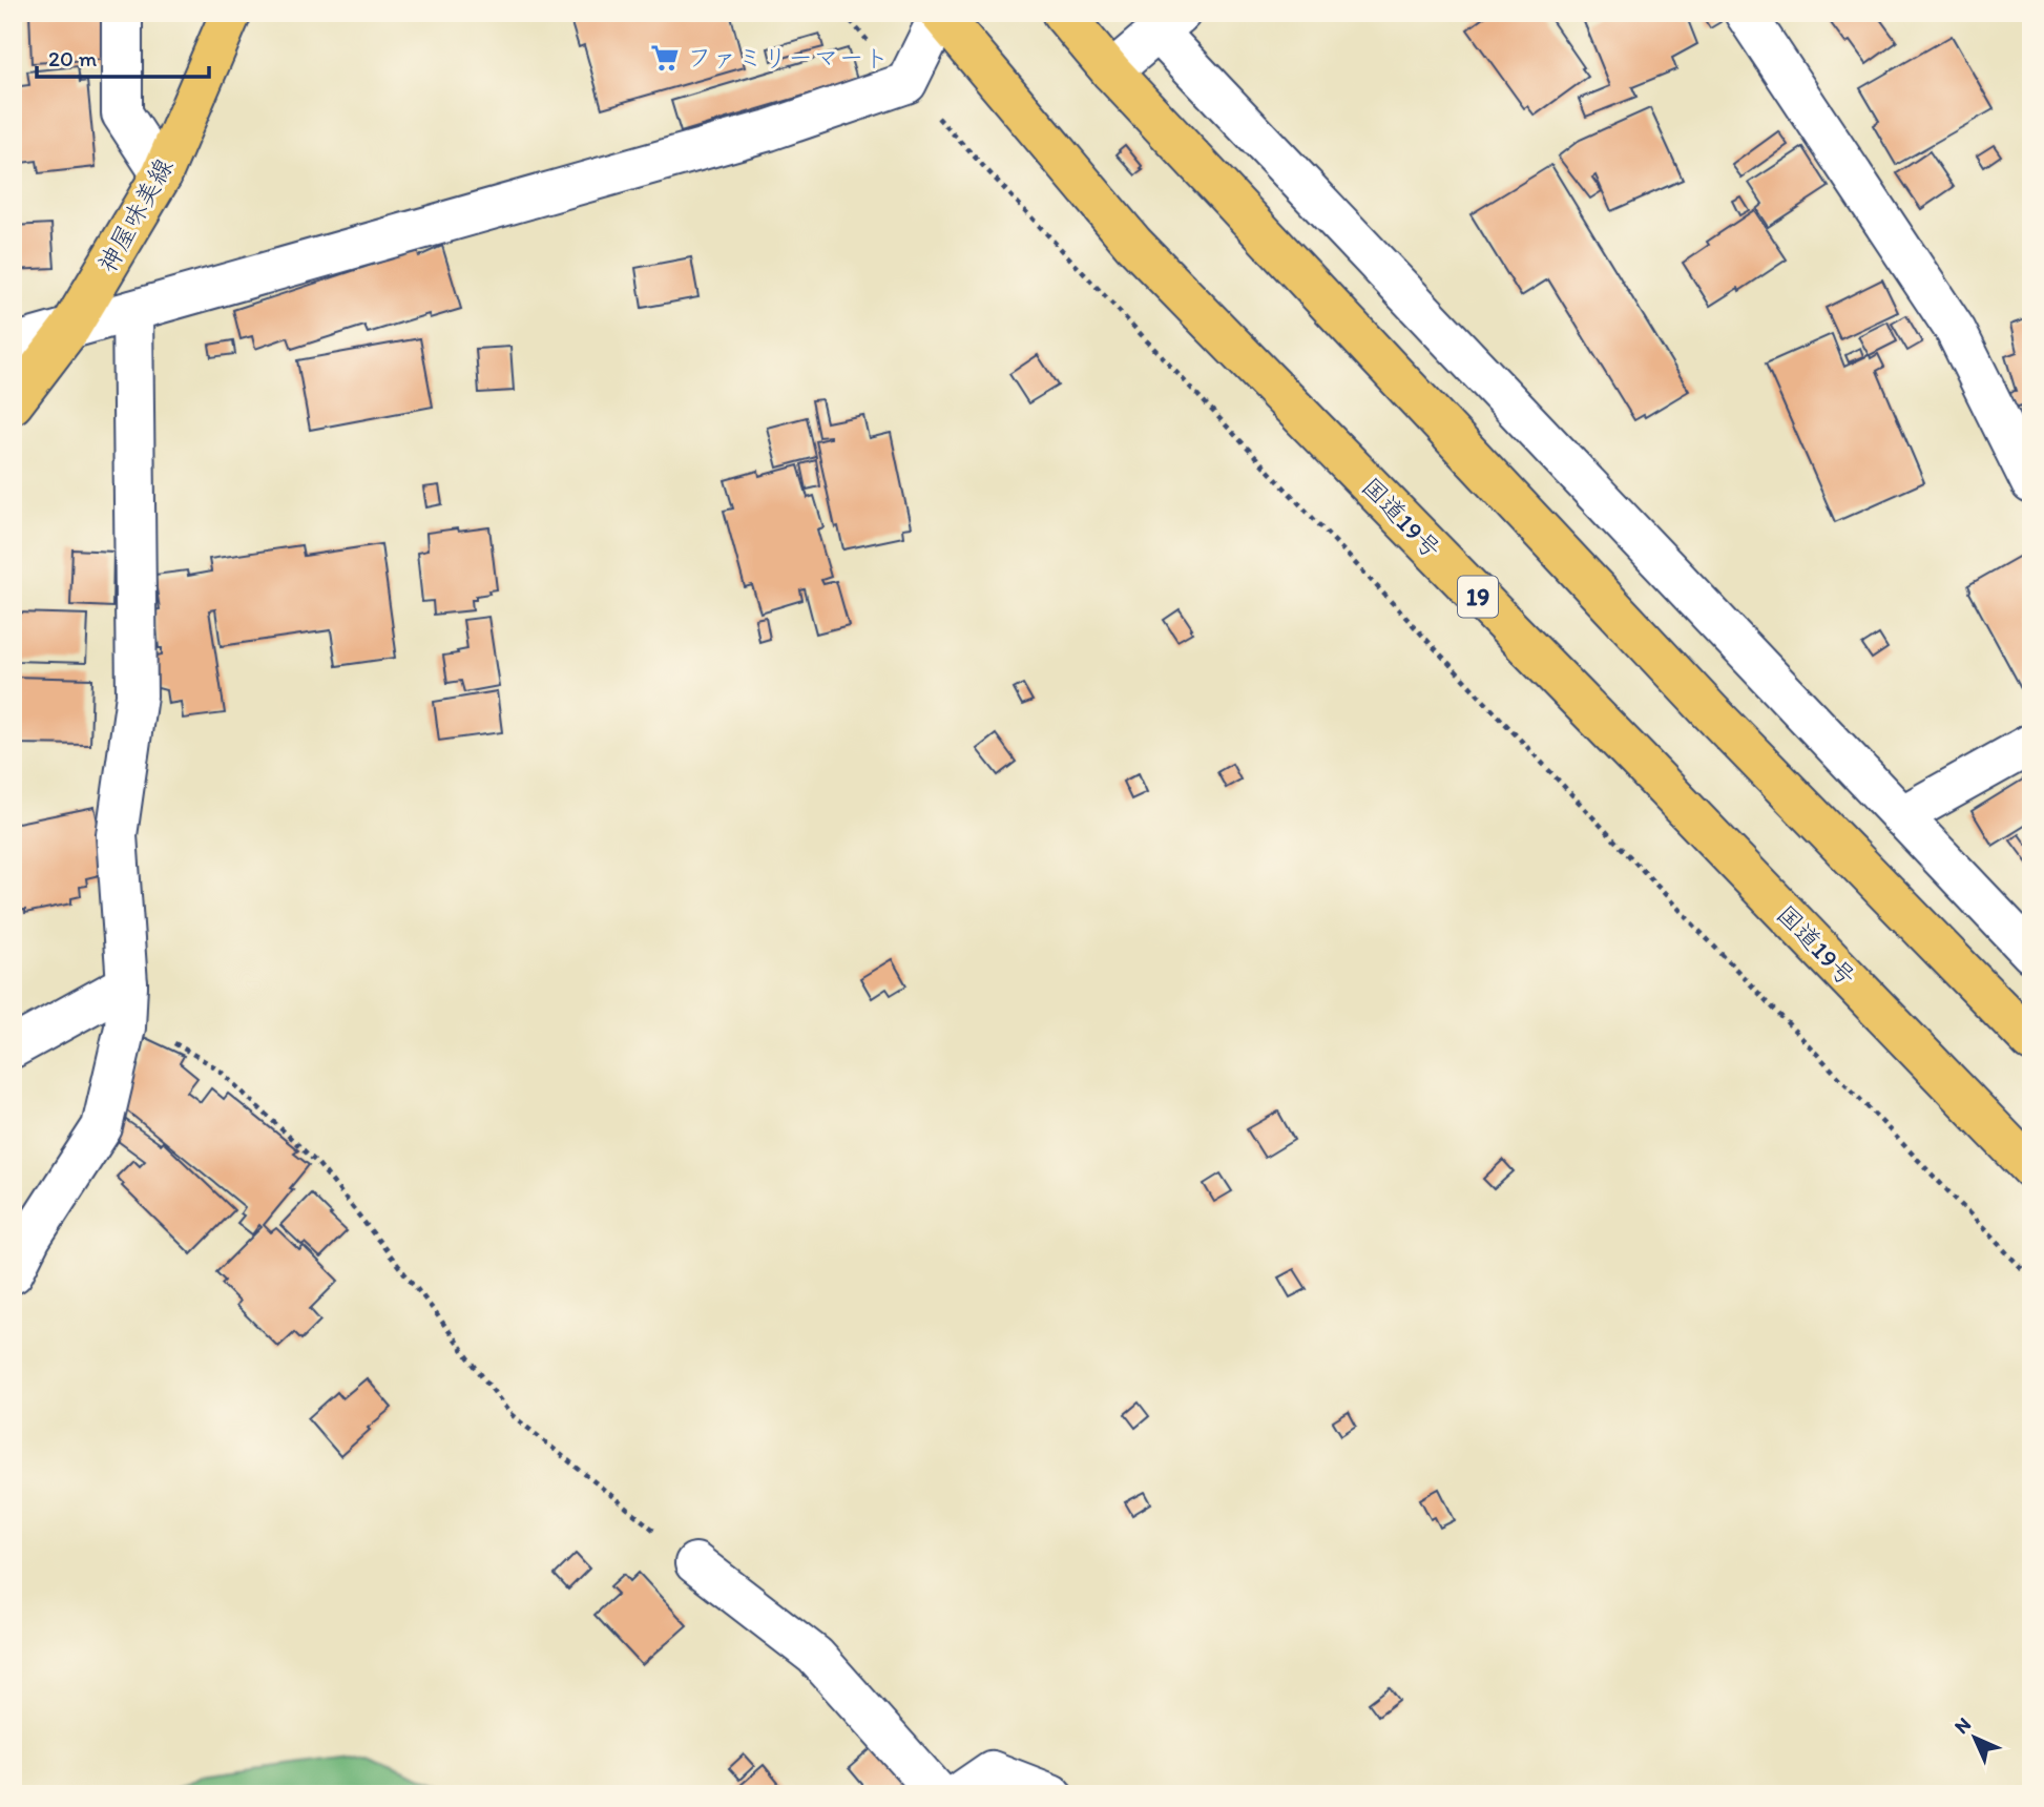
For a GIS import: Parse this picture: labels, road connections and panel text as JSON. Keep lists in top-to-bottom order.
{
  "streets": {
    "main road": ["神屋味美線", "国道19号", "19"]
  },
  "places": {
    "supermarket": ["ファミリーマート"]
  },
  "scale_bar": "20 m",
  "north": "top left"
}
